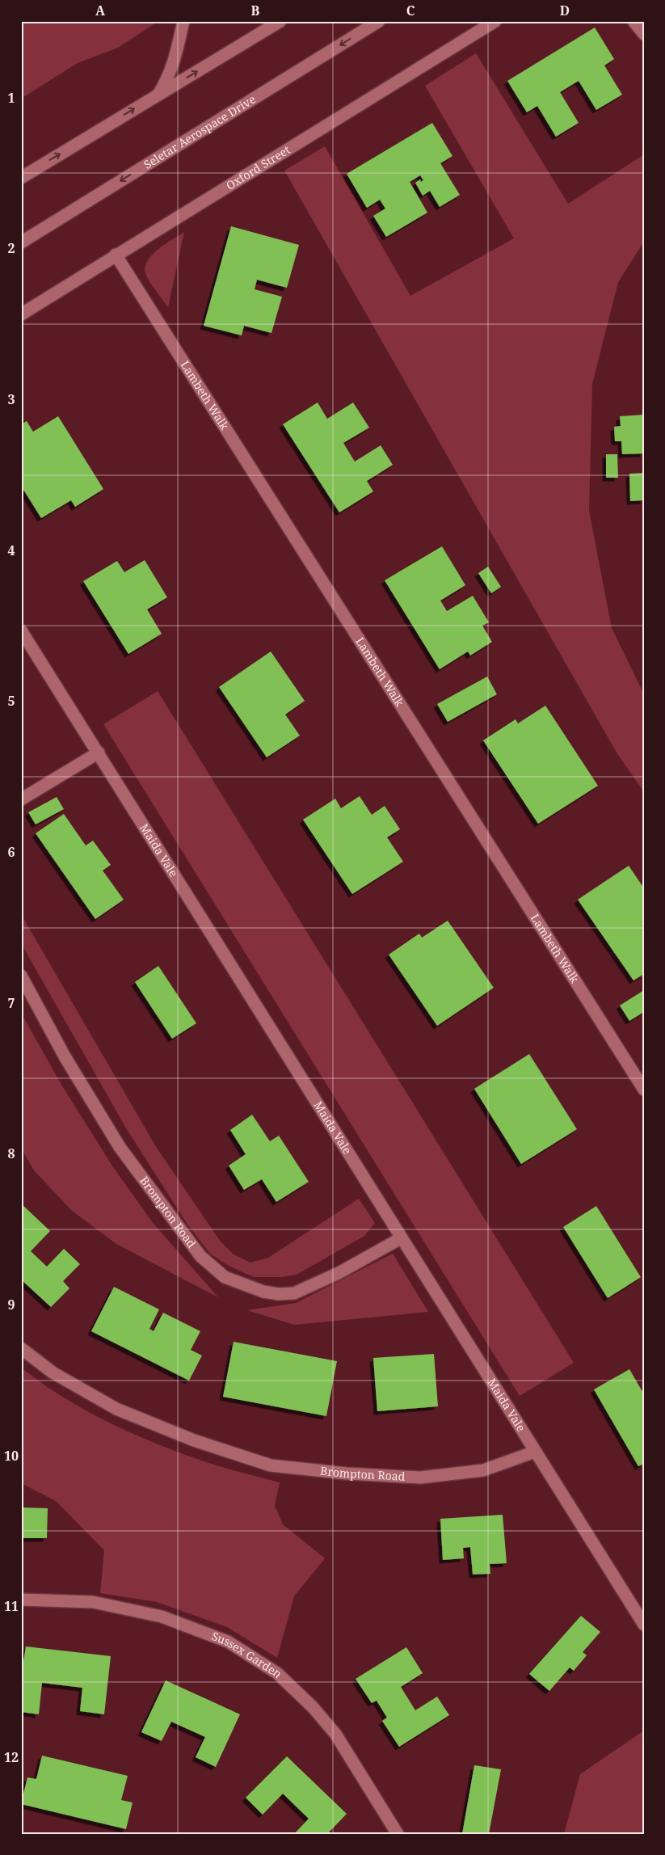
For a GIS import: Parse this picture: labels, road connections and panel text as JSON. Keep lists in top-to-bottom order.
{
  "streets": {
    "street": [
      "Seletar Aerospace Drive",
      "Oxford Street",
      "Lambeth Walk",
      "Maida Vale",
      "Brompton Road",
      "Sussex Garden"
    ]
  },
  "crossings": [
    ["Oxford Street", "Lambeth Walk"],
    ["Maida Vale", "Brompton Road"]
  ],
  "grid": {
    "columns": [
      "A",
      "B",
      "C",
      "D"
    ],
    "rows": [
      "1",
      "2",
      "3",
      "4",
      "5",
      "6",
      "7",
      "8",
      "9",
      "10",
      "11",
      "12"
    ]
  }
}
